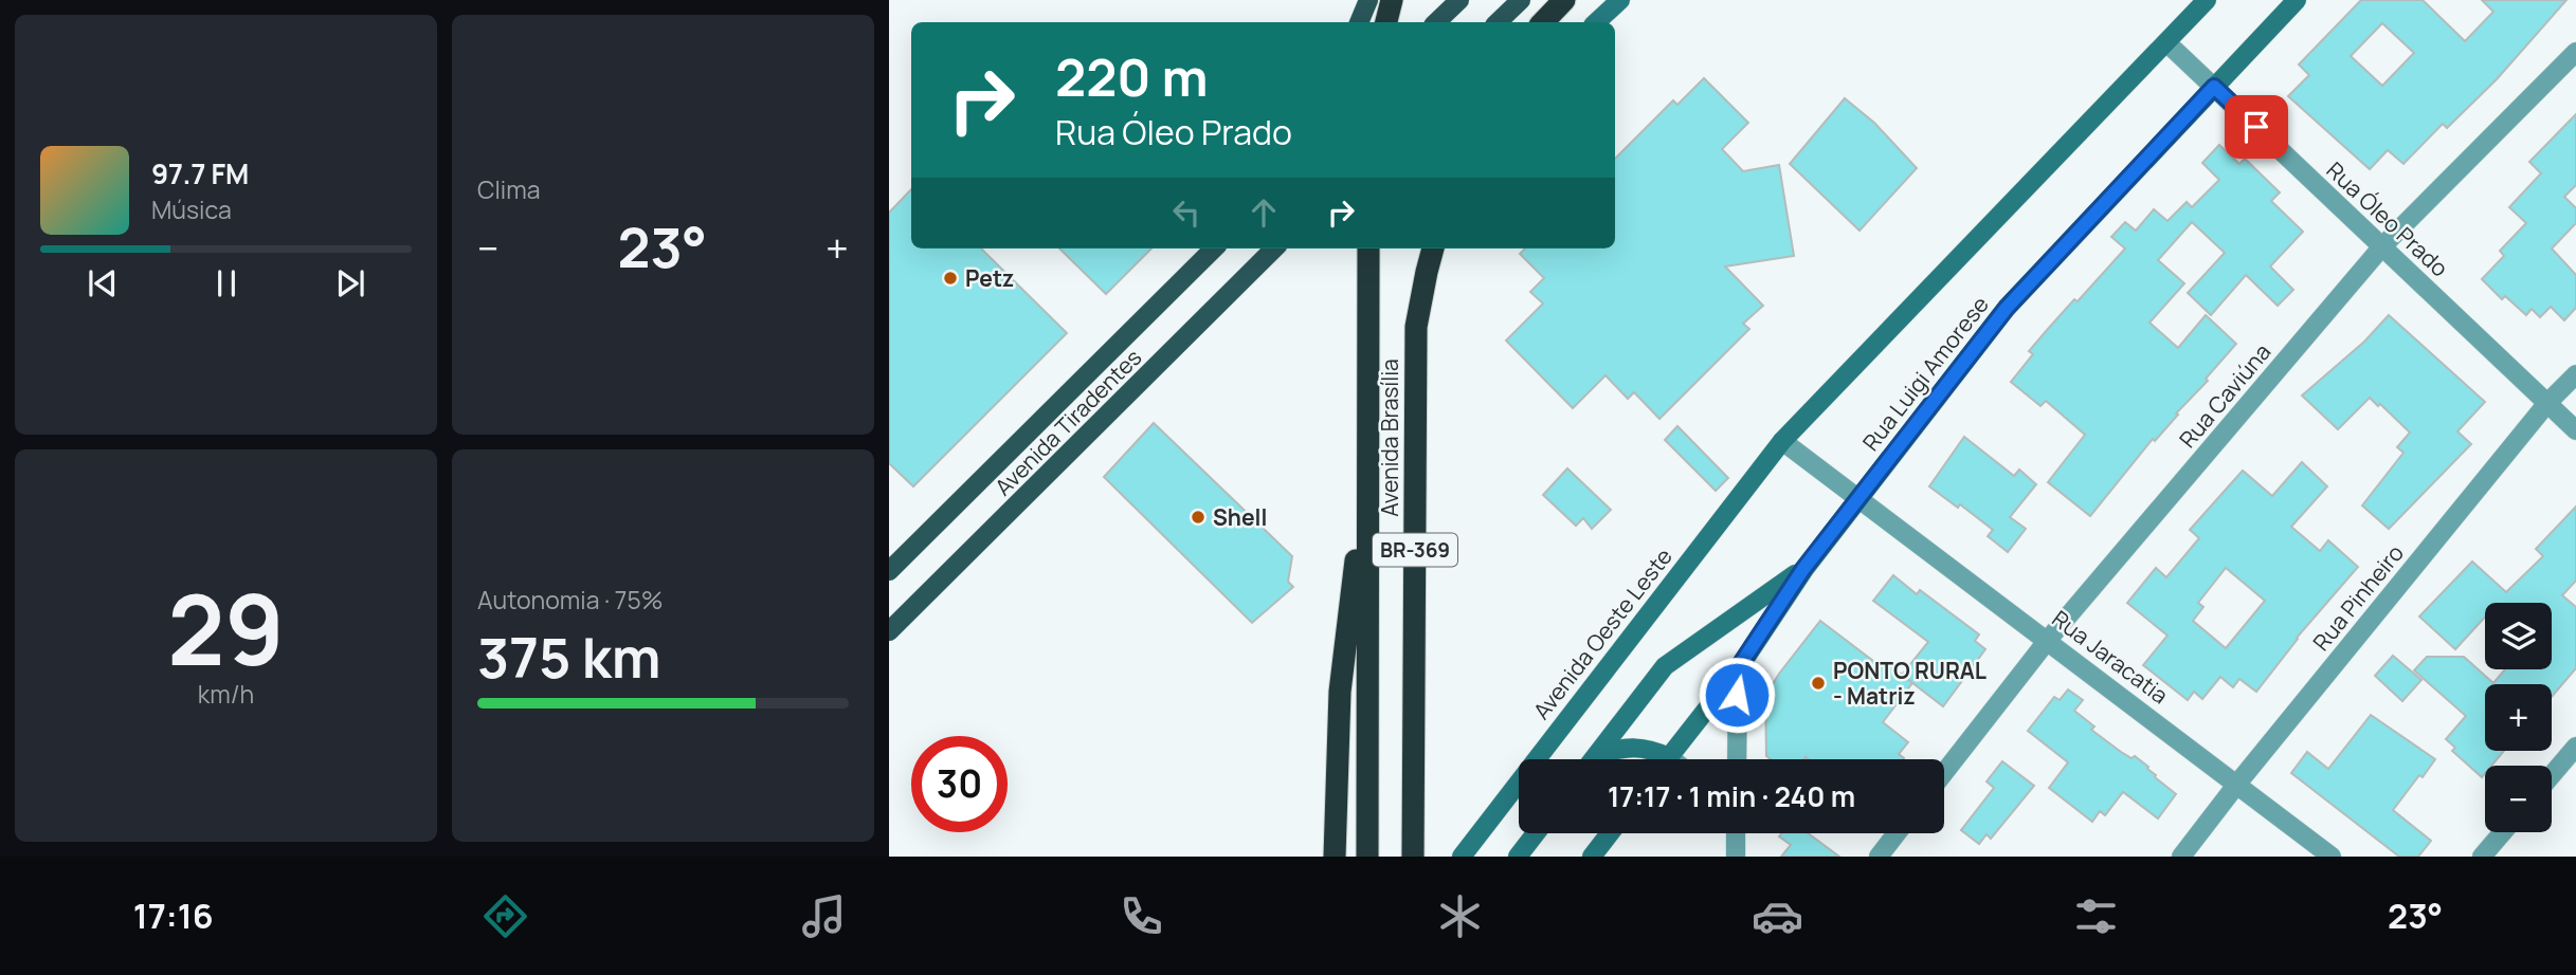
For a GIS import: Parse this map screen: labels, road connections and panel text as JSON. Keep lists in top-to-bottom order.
{
  "streets": {
    "highway": ["Avenida Brasília", "BR-369"],
    "main road": ["Avenida Tiradentes"],
    "street": [
      "Rua Óleo Prado",
      "Rua Luigi Amorese",
      "Rua Caviúna",
      "Rua Pinheiro",
      "Avenida Oeste Leste",
      "Rua Jaracatia"
    ]
  },
  "crossings": [
    ["Rua Óleo Prado", "Rua Luigi Amorese"],
    ["Rua Óleo Prado", "Rua Caviúna"],
    ["Rua Óleo Prado", "Rua Pinheiro"],
    ["Rua Luigi Amorese", "Avenida Oeste Leste"],
    ["Rua Luigi Amorese", "Rua Jaracatia"],
    ["Rua Caviúna", "Rua Jaracatia"],
    ["Rua Pinheiro", "Rua Jaracatia"],
    ["Avenida Oeste Leste", "Rua Jaracatia"]
  ],
  "places": ["Petz", "Shell", "PONTO RURAL - Matriz"],
  "page": {
    "tile": [
      "Clima",
      ["29", "km/h"],
      ["Autonomia · 75%", "375 km"]
    ],
    "turn": ["220 m", "Rua Óleo Prado"],
    "song": ["97.7 FM", "Música"],
    "heat": ["−", "23°", "+"],
    "map_buttons": ["+", "−"],
    "limit": "30",
    "trip": "17:17 · 1 min · 240 m",
    "tabs": ["17:16", "23°"]
  }
}
